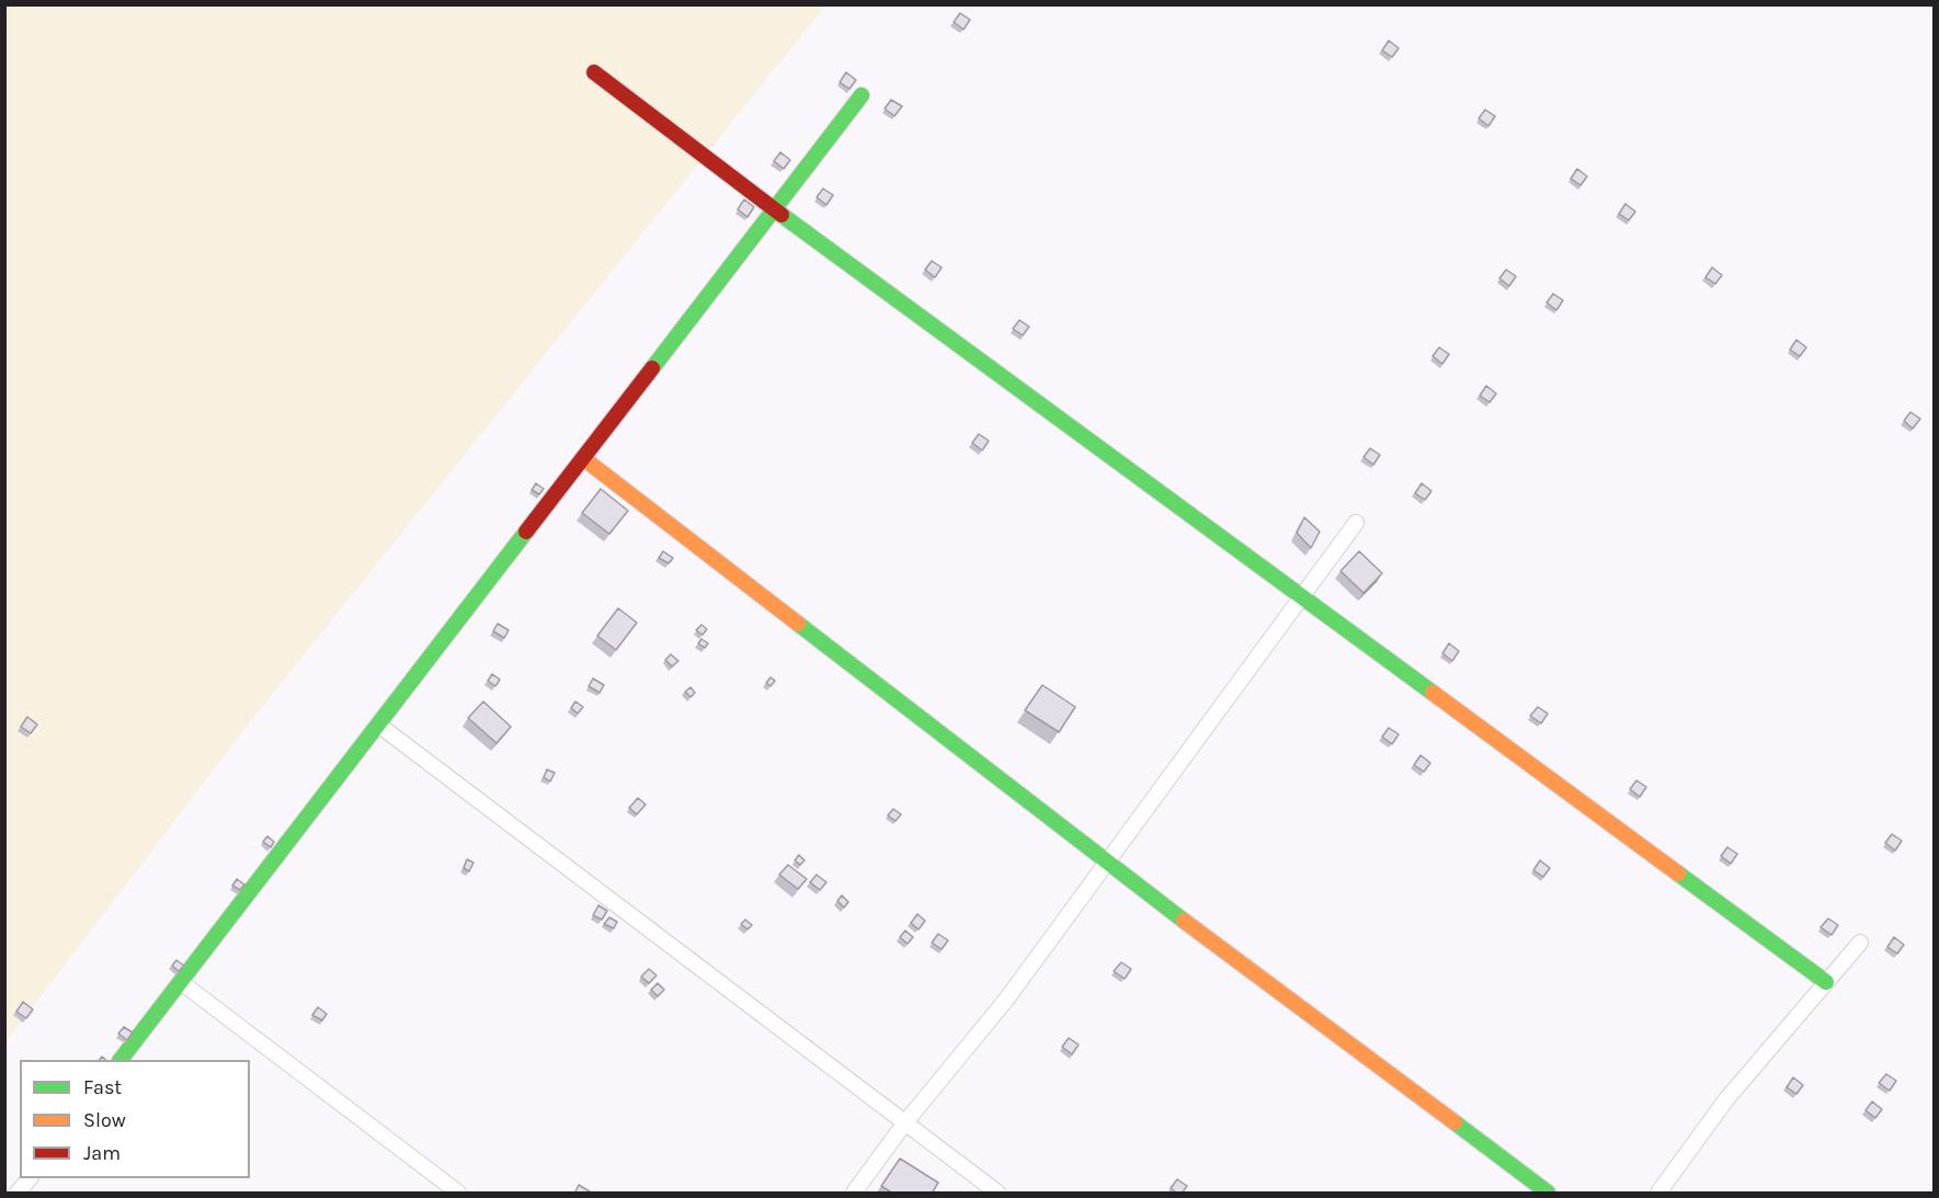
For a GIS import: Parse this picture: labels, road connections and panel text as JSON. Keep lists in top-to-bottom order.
{
  "legend": ["Fast", "Slow", "Jam"]
}
